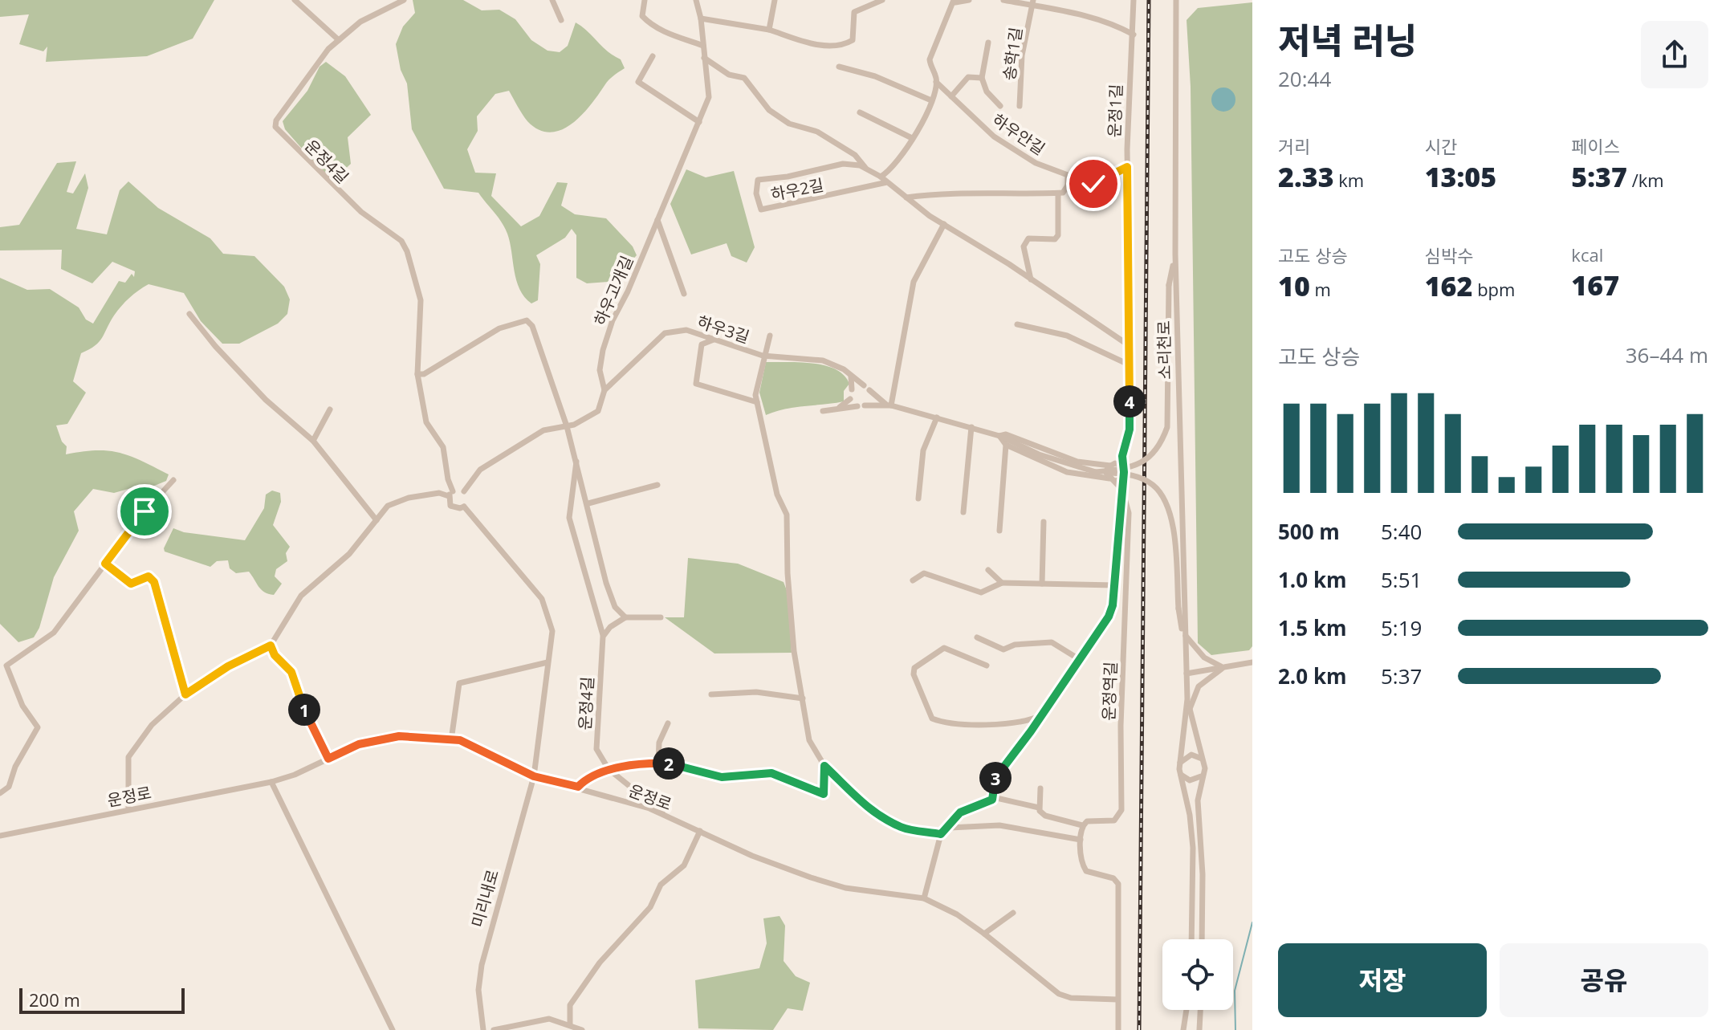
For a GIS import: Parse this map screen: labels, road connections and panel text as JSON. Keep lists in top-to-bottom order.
{
  "streets": {
    "street": [
      "송학1길",
      "운정1길",
      "하우안길",
      "운정4길",
      "하우2길",
      "하우고개길",
      "하우3길",
      "소리천로",
      "운정역길",
      "운정로",
      "미리내로"
    ]
  },
  "crossings": [
    ["송학1길", "운정1길"],
    ["운정1길", "하우2길"],
    ["운정4길", "운정로"],
    ["운정4길", "미리내로"],
    ["하우고개길", "하우3길"],
    ["운정로", "미리내로"]
  ],
  "scale_bar": "200 m",
  "page": {
    "heading": ["저녁 러닝", "20:44"],
    "stats": [
      ["거리", "2.33 km"],
      ["시간", "13:05"],
      ["페이스", "5:37 /km"],
      ["고도 상승", "10 m"],
      ["심박수", "162 bpm"],
      ["kcal", "167"]
    ],
    "chart": ["고도 상승", "36–44 m"],
    "pins": [
      "4",
      "1",
      "2",
      "3"
    ],
    "list": [
      {
        "name": "500 m",
        "note": "5:40"
      },
      {
        "name": "1.0 km",
        "note": "5:51"
      },
      {
        "name": "1.5 km",
        "note": "5:19"
      },
      {
        "name": "2.0 km",
        "note": "5:37"
      }
    ],
    "buttons": ["저장", "공유"],
    "scale": "200 m"
  }
}
